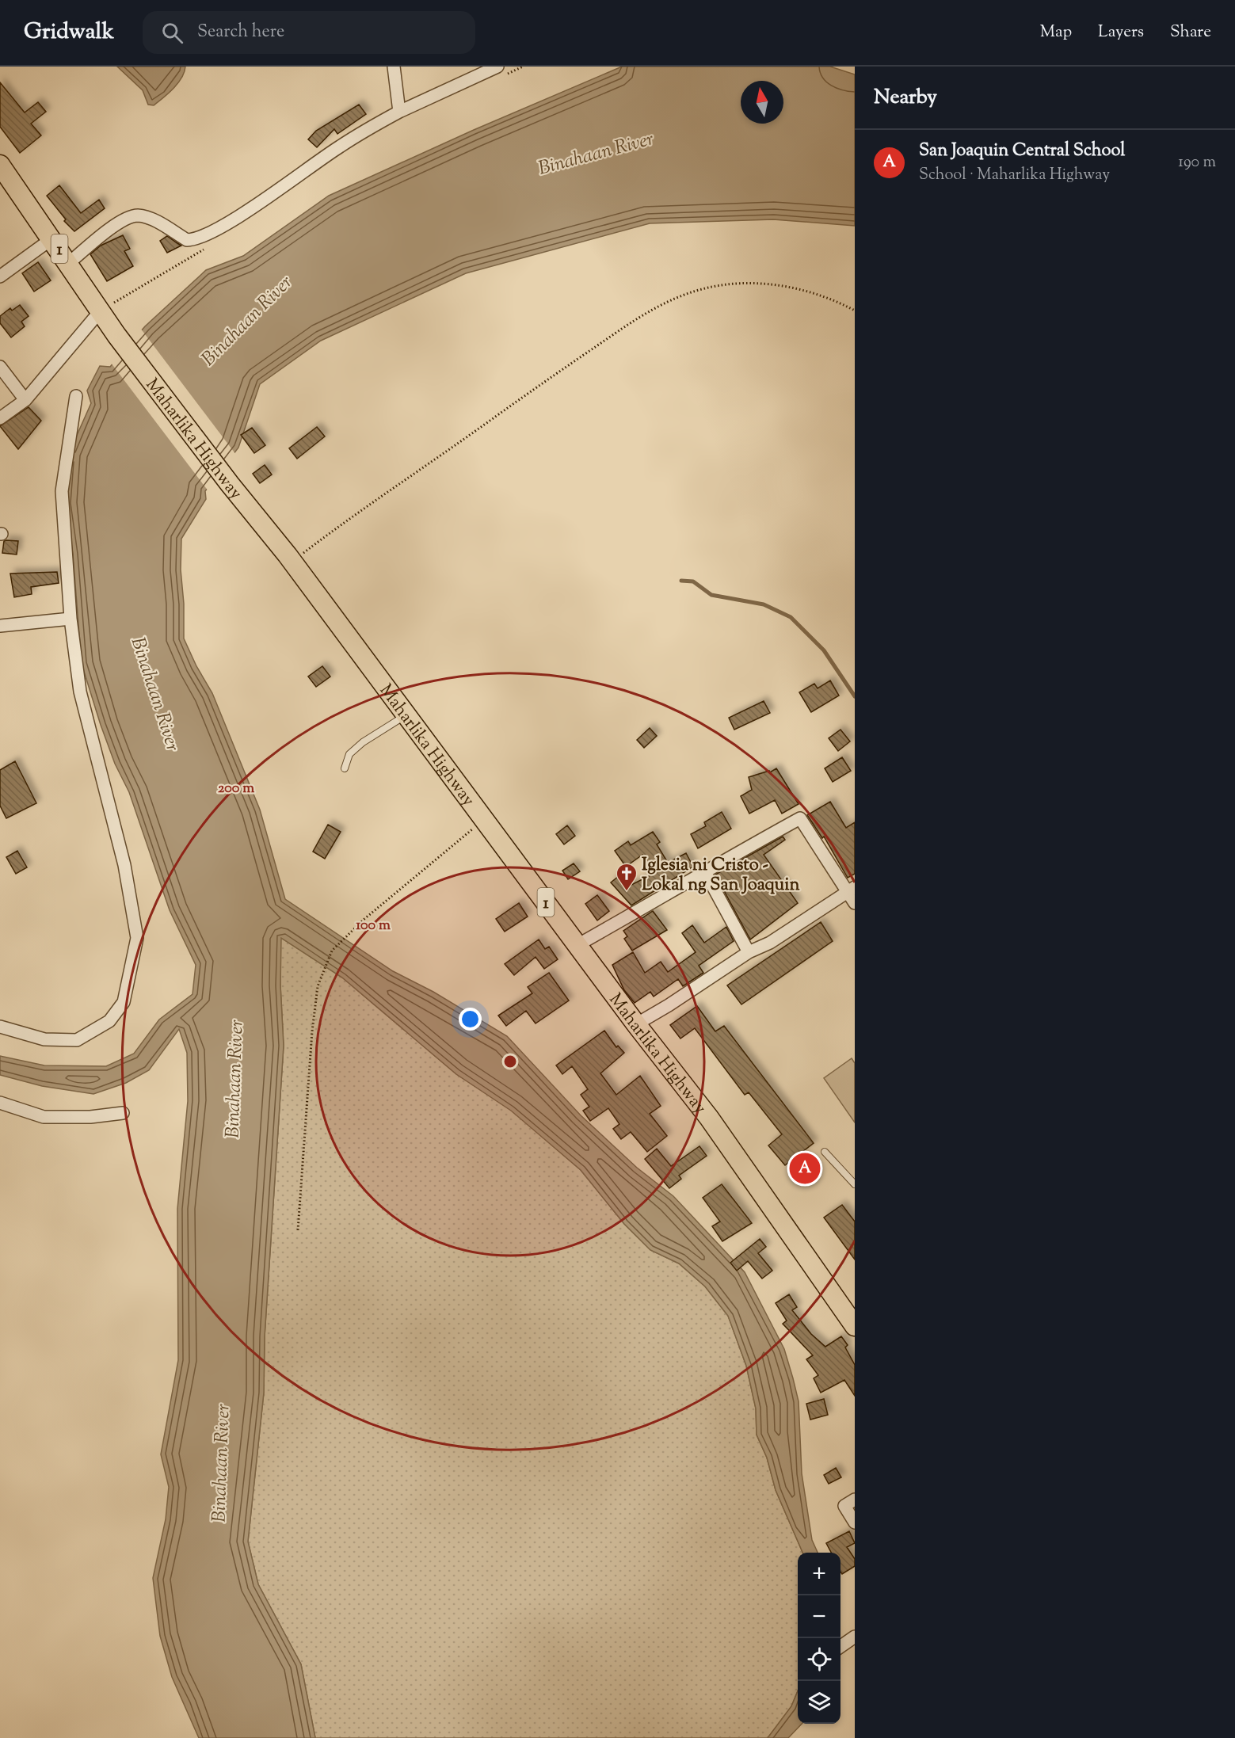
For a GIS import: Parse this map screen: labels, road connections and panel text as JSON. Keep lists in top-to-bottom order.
{
  "streets": {
    "highway": ["1", "Maharlika Highway"]
  },
  "water": ["Binahaan River"],
  "places": {
    "church": ["Iglesia ni Cristo - Lokal ng San Joaquin"]
  },
  "north": "top",
  "page": {
    "header": "Gridwalk",
    "search": "Search here",
    "nav": ["Map", "Layers", "Share"],
    "heading": "Nearby",
    "list": [
      {
        "mark": "A",
        "name": "San Joaquin Central School",
        "note": "School · Maharlika Highway",
        "value": "190 m"
      }
    ],
    "pins": "A",
    "map_buttons": ["+", "−"]
  },
  "rings": ["200 m", "100 m"]
}
